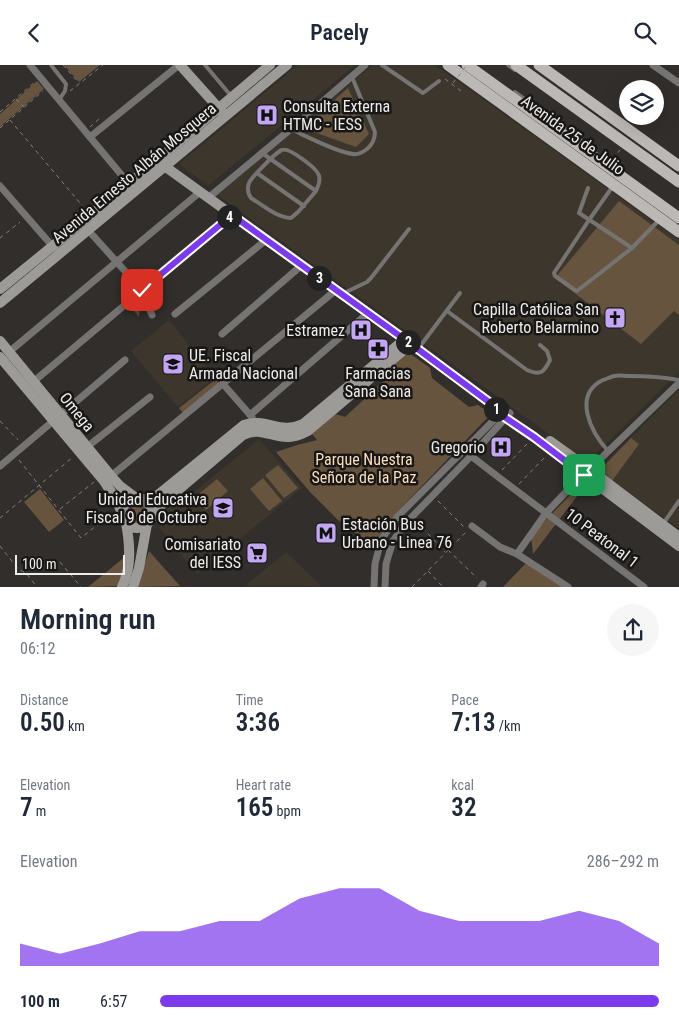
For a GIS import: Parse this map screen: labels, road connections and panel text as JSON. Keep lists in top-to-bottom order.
{
  "streets": {
    "main road": ["Avenida 25 de Julio"],
    "street": ["Avenida Ernesto Albán Mosquera", "Omega", "10 Peatonal 1"]
  },
  "parks": ["Parque Nuestra Señora de la Paz"],
  "places": {
    "hospital": ["Consulta Externa HTMC - IESS", "Estramez", "Gregorio"],
    "church": ["Capilla Católica San Roberto Belarmino"],
    "pharmacy": ["Farmacias Sana Sana"],
    "school or university": ["UE. Fiscal Armada Nacional", "Unidad Educativa Fiscal 9 de Octubre"],
    "metro station": ["Estación Bus Urbano - Linea 76"],
    "supermarket": ["Comisariato del IESS"]
  },
  "scale_bar": "100 m",
  "page": {
    "header": "Pacely",
    "pins": [
      "4",
      "3",
      "2",
      "1"
    ],
    "scale": "100 m",
    "heading": ["Morning run", "06:12"],
    "stats": [
      ["Distance", "0.50 km"],
      ["Time", "3:36"],
      ["Pace", "7:13 /km"],
      ["Elevation", "7 m"],
      ["Heart rate", "165 bpm"],
      ["kcal", "32"]
    ],
    "chart": ["Elevation", "286–292 m"],
    "list": [
      {
        "name": "100 m",
        "note": "6:57"
      }
    ]
  }
}
